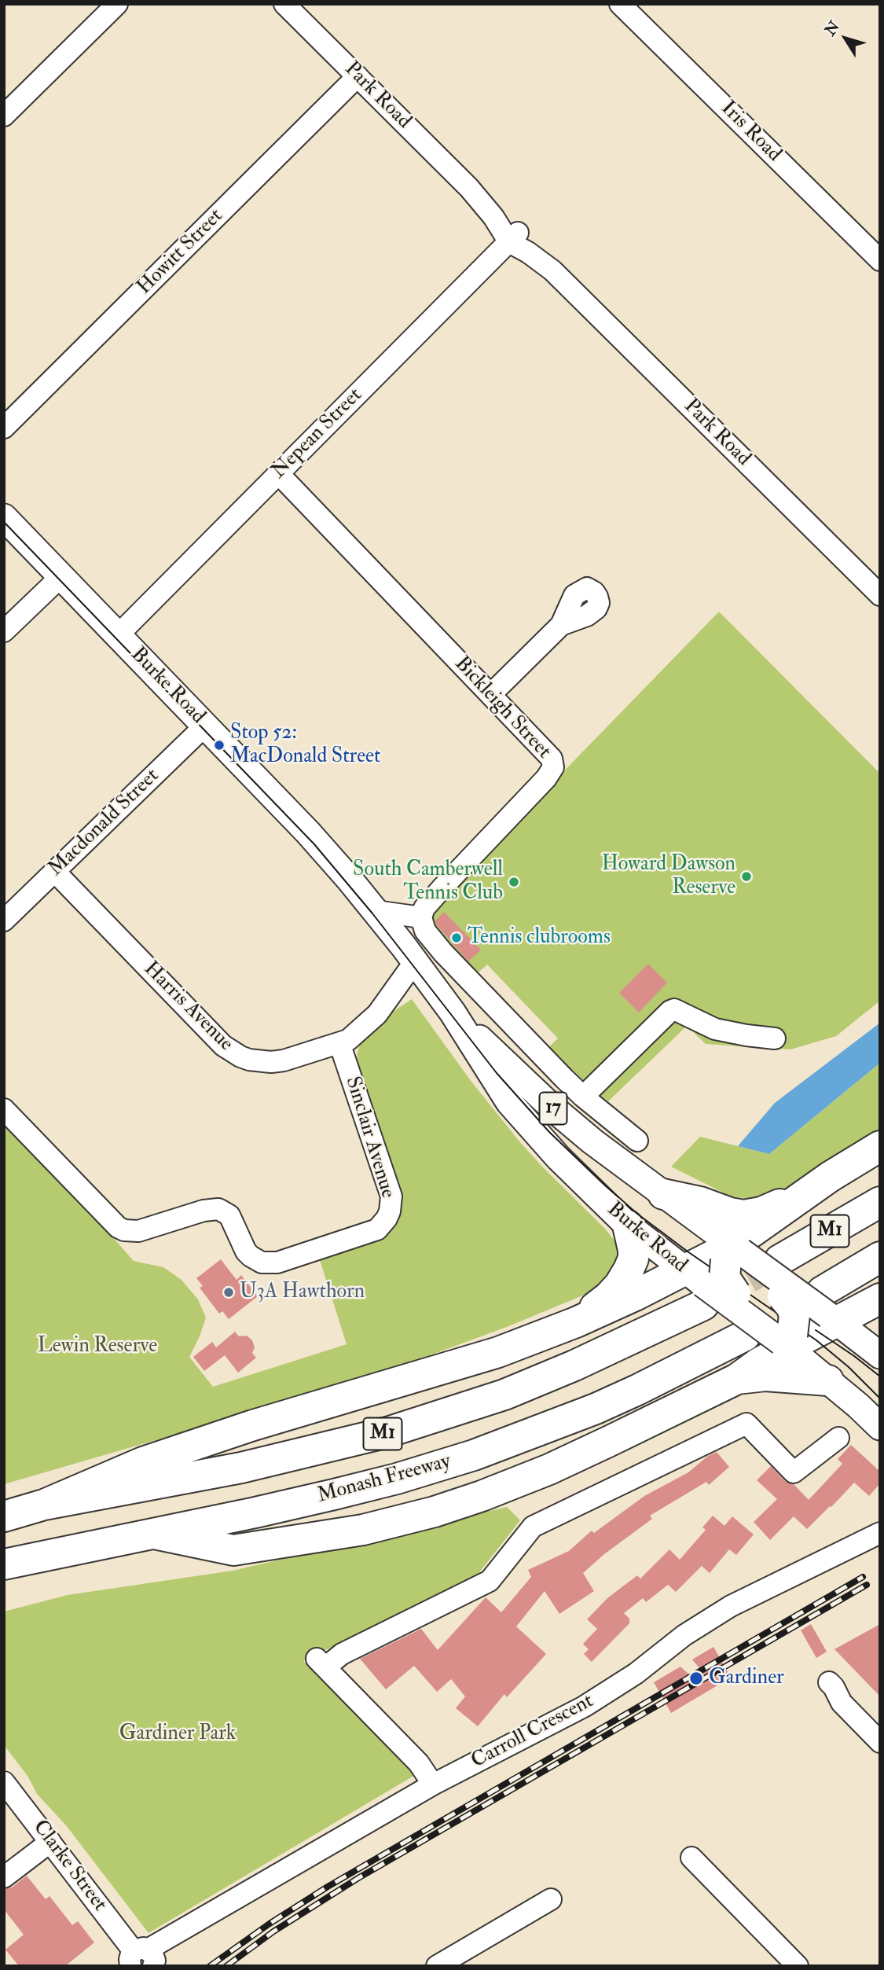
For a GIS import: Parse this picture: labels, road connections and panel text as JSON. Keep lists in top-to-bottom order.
{
  "streets": {
    "highway": ["M1", "Monash Freeway"],
    "main road": ["Burke Road", "17"],
    "street": [
      "Park Road",
      "Iris Road",
      "Howitt Street",
      "Nepean Street",
      "Bickleigh Street",
      "Macdonald Street",
      "Harris Avenue",
      "Sinclair Avenue",
      "Carroll Crescent",
      "Clarke Street"
    ]
  },
  "crossings": [
    ["Park Road", "Howitt Street"],
    ["Park Road", "Nepean Street"],
    ["Nepean Street", "Burke Road"],
    ["Nepean Street", "Bickleigh Street"],
    ["Burke Road", "Macdonald Street"],
    ["Burke Road", "Harris Avenue"],
    ["Burke Road", "M1"],
    ["Burke Road", "Monash Freeway"],
    ["Macdonald Street", "Harris Avenue"],
    ["Harris Avenue", "Sinclair Avenue"],
    ["Carroll Crescent", "Clarke Street"]
  ],
  "parks": ["Lewin Reserve", "Gardiner Park"],
  "places": [
    "Stop 52: MacDonald Street",
    "Howard Dawson Reserve",
    "South Camberwell Tennis Club",
    "Tennis clubrooms",
    "U3A Hawthorn",
    "Gardiner"
  ],
  "north": "top left"
}
